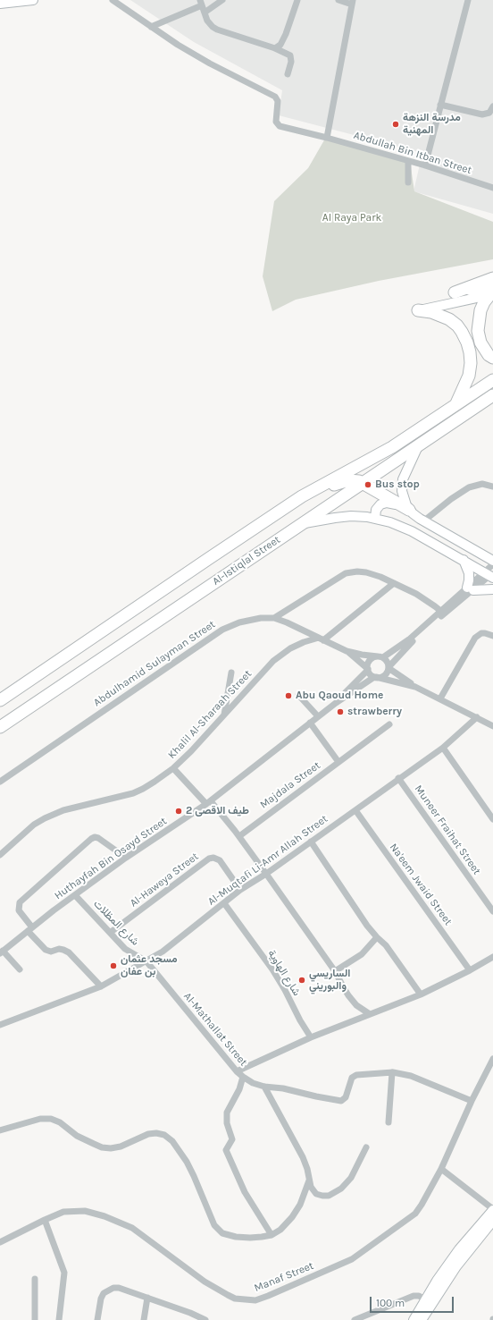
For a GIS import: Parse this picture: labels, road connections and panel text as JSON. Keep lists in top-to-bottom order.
{
  "streets": {
    "highway": ["Al-Istiqlal Street"],
    "street": [
      "Abdullah Bin Itban Street",
      "Abdulhamid Sulayman Street",
      "Khalil Al-Sharaah Street",
      "Majdala Street",
      "Muneer Fraihat Street",
      "Huthayfah Bin Osayd Street",
      "Al-Muqtafi Li-Amr Allah Street",
      "Al-Haweya Street",
      "Na'eem Jwaid Street",
      "شارع المظلات",
      "شارع الهاوية",
      "Al-Mathallat Street",
      "Manaf Street"
    ]
  },
  "crossings": [
    ["Muneer Fraihat Street", "Al-Muqtafi Li-Amr Allah Street"],
    ["Huthayfah Bin Osayd Street", "شارع المظلات"],
    ["Al-Muqtafi Li-Amr Allah Street", "Al-Haweya Street"],
    ["Al-Muqtafi Li-Amr Allah Street", "Na'eem Jwaid Street"],
    ["Al-Muqtafi Li-Amr Allah Street", "شارع المظلات"],
    ["Al-Muqtafi Li-Amr Allah Street", "شارع الهاوية"],
    ["Al-Muqtafi Li-Amr Allah Street", "Al-Mathallat Street"],
    ["Al-Haweya Street", "شارع المظلات"],
    ["شارع المظلات", "Al-Mathallat Street"]
  ],
  "parks": ["Al Raya Park"],
  "places": [
    "مدرسة النزهة المهنية",
    "Bus stop",
    "Abu Qaoud Home",
    "strawberry",
    "طيف الاقصى 2",
    "مسجد عثمان بن عفان",
    "الساريسي والبوريني"
  ],
  "scale_bar": "100 m"
}
